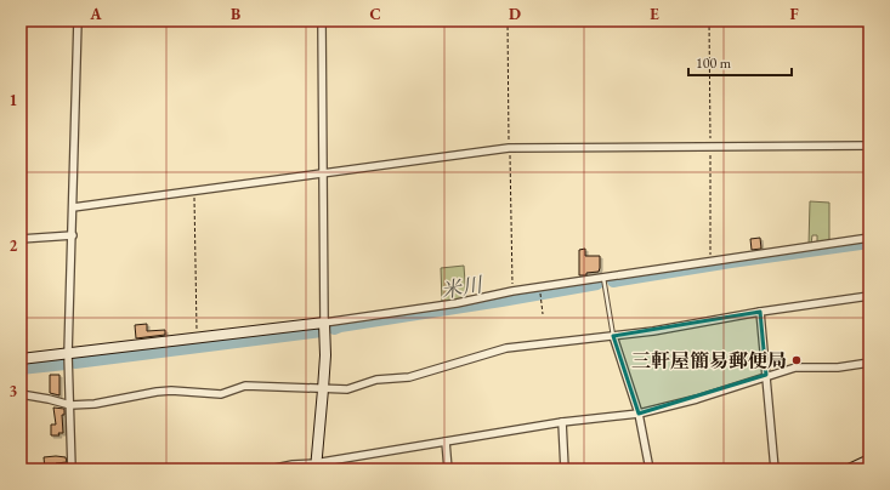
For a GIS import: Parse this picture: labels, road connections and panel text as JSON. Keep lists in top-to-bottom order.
{
  "water": ["米川"],
  "places": ["三軒屋簡易郵便局"],
  "scale_bar": "100 m",
  "grid": {
    "columns": [
      "A",
      "B",
      "C",
      "D",
      "E",
      "F"
    ],
    "rows": ["1", "2", "3"]
  }
}
